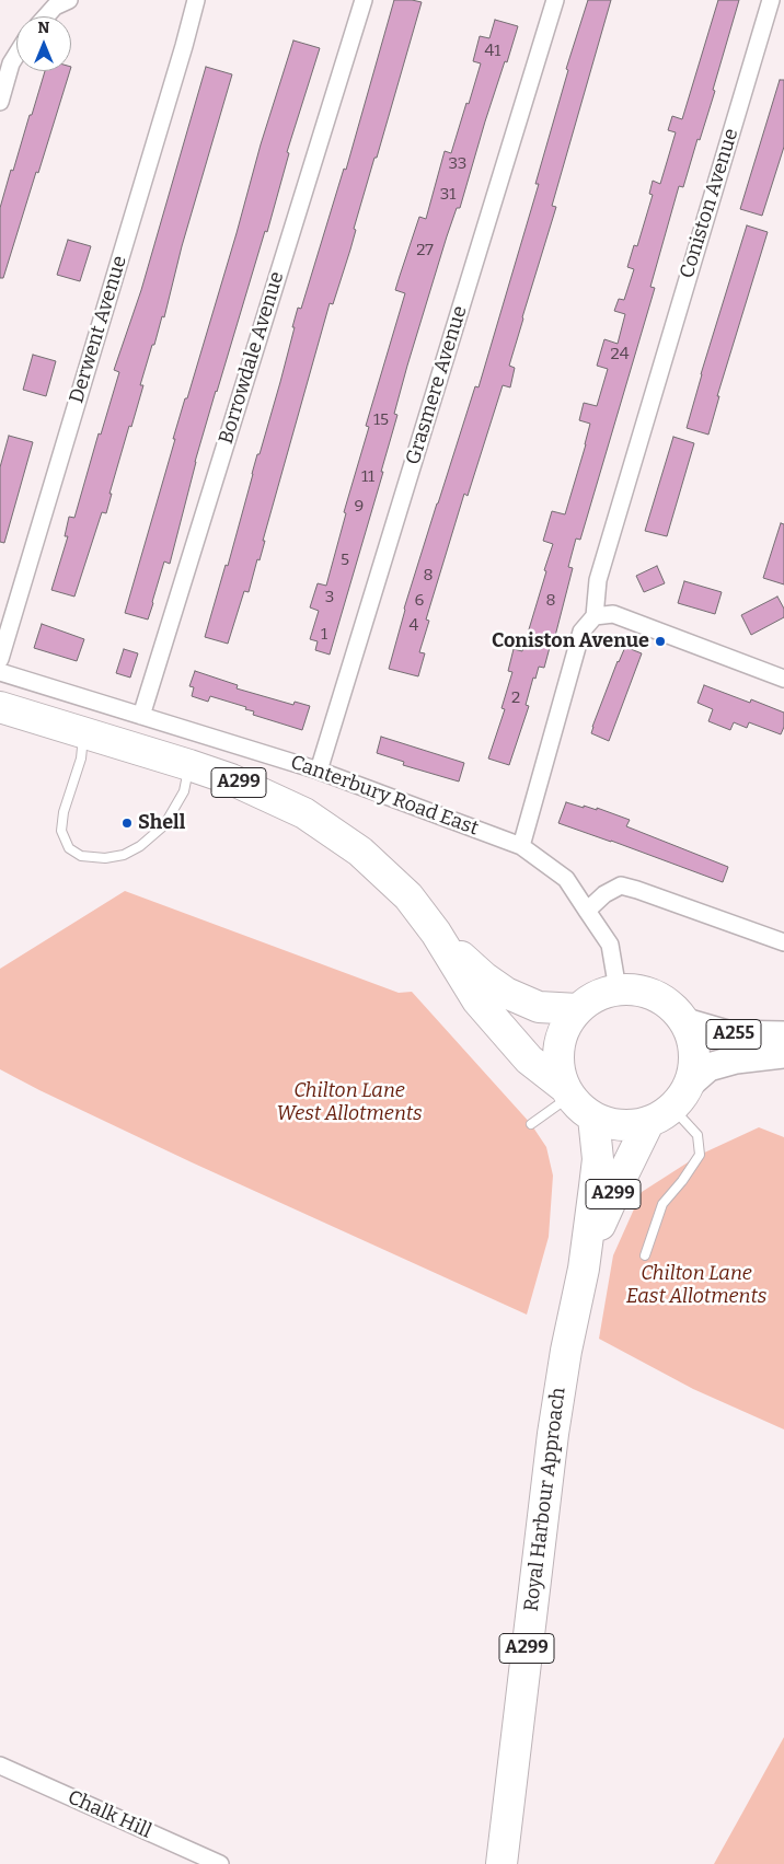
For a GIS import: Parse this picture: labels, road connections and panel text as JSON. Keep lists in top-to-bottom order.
{
  "streets": {
    "highway": ["A299", "Royal Harbour Approach"],
    "main road": ["A255"],
    "street": [
      "Coniston Avenue",
      "Derwent Avenue",
      "Borrowdale Avenue",
      "Grasmere Avenue",
      "Canterbury Road East",
      "Chalk Hill"
    ]
  },
  "crossings": [
    ["Coniston Avenue", "Canterbury Road East"],
    ["Borrowdale Avenue", "Canterbury Road East"],
    ["Grasmere Avenue", "Canterbury Road East"],
    ["A299", "Canterbury Road East"],
    ["A299", "A255"],
    ["A299", "Royal Harbour Approach"],
    ["Canterbury Road East", "A255"],
    ["Canterbury Road East", "Royal Harbour Approach"],
    ["A255", "Royal Harbour Approach"]
  ],
  "parks": ["Chilton Lane West Allotments", "Chilton Lane East Allotments"],
  "places": ["Coniston Avenue", "Shell"],
  "house_numbers": [
    "41",
    "33",
    "31",
    "27",
    "24",
    "15",
    "11",
    "9",
    "5",
    "8",
    "3",
    "6",
    "8",
    "4",
    "1",
    "2"
  ],
  "north": "top"
}
